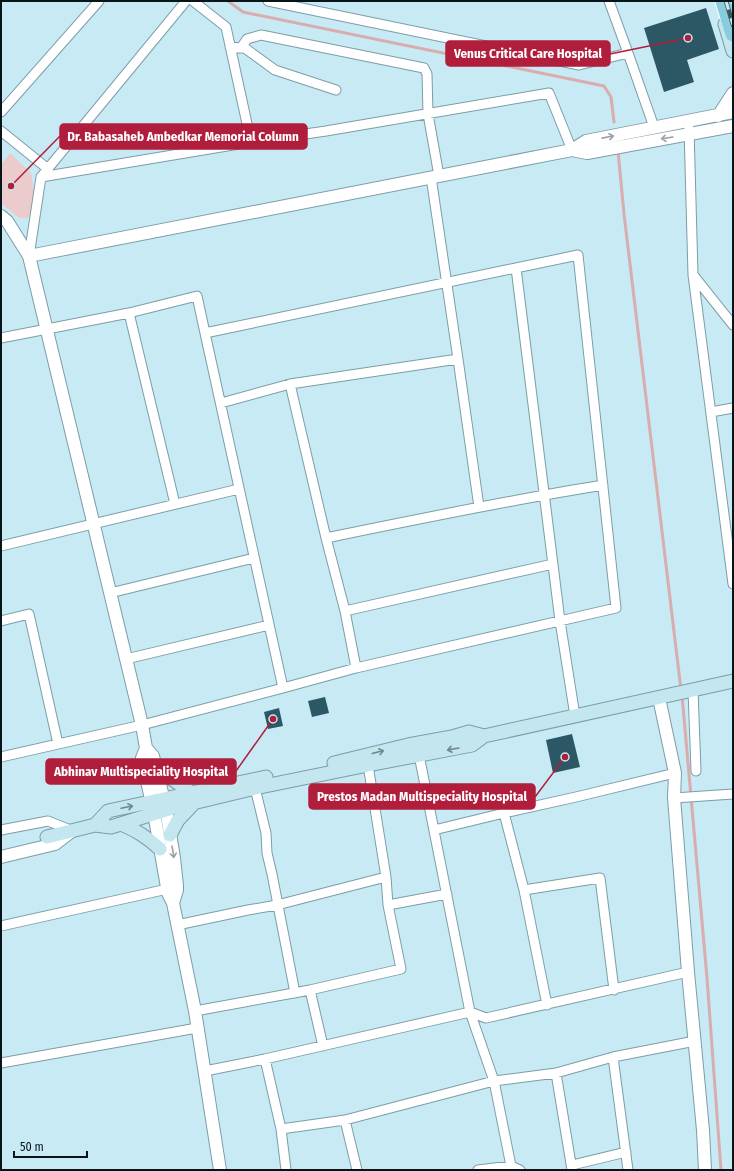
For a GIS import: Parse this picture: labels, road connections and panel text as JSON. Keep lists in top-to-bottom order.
{
  "places": [
    "Venus Critical Care Hospital",
    "Dr. Babasaheb Ambedkar Memorial Column",
    "Abhinav Multispeciality Hospital",
    "Prestos Madan Multispeciality Hospital"
  ],
  "scale_bar": "50 m"
}
